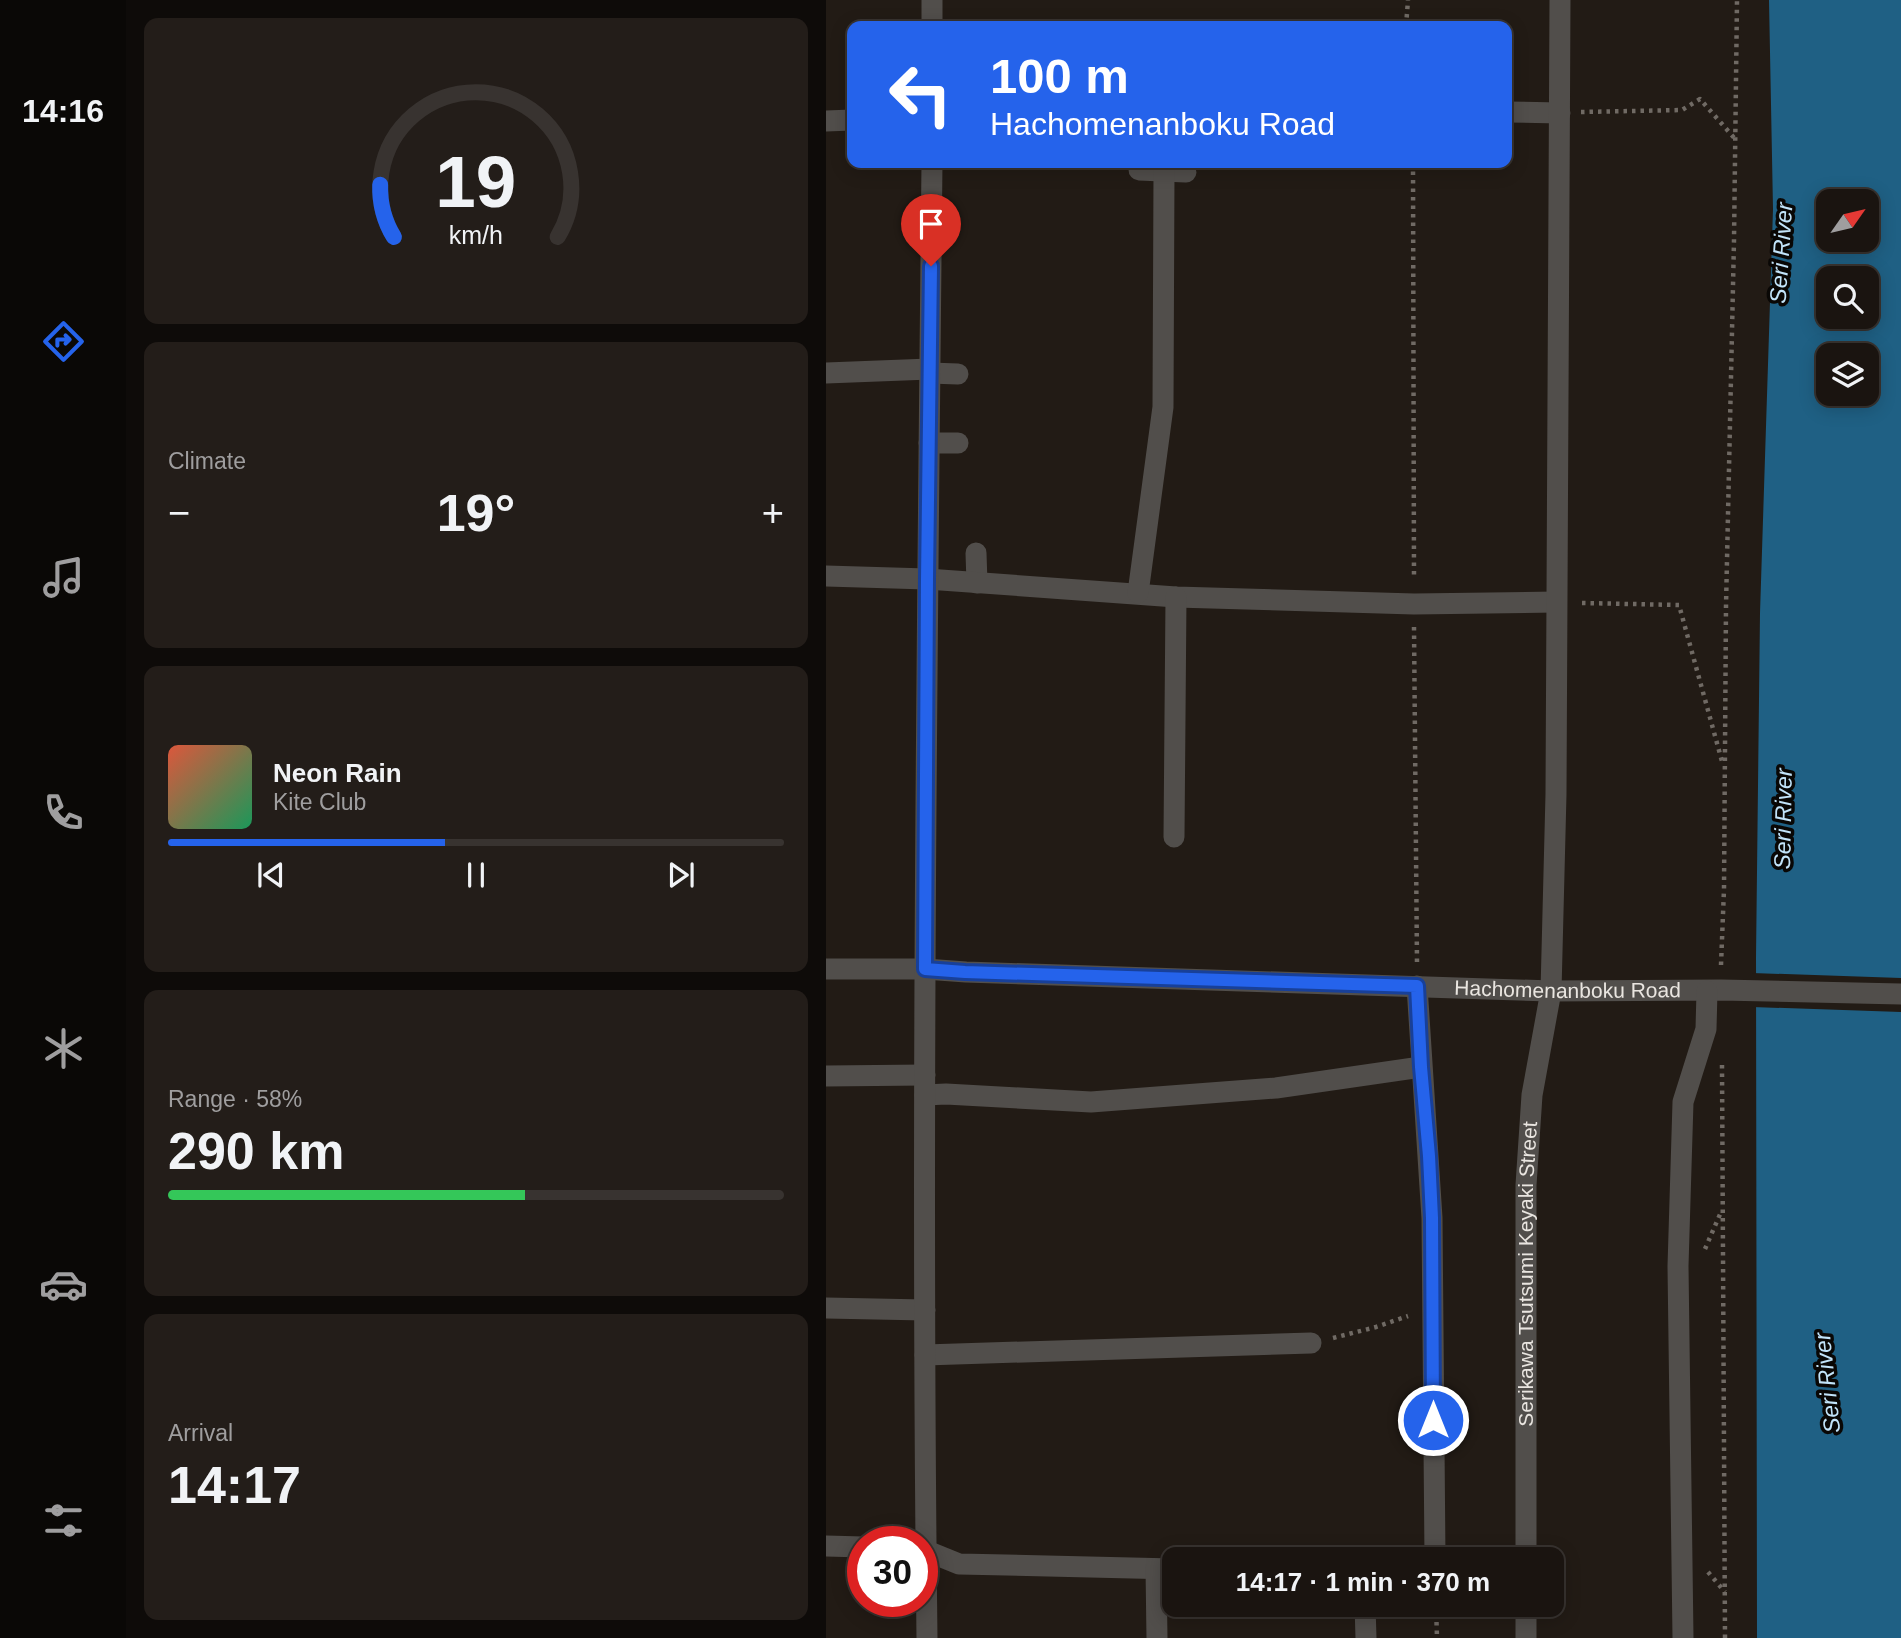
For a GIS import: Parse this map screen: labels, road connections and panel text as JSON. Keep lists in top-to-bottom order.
{
  "streets": {
    "street": ["Hachomenanboku Road", "Serikawa Tsutsumi Keyaki Street"]
  },
  "crossings": [
    ["Hachomenanboku Road", "Serikawa Tsutsumi Keyaki Street"]
  ],
  "water": ["Seri River"],
  "north": "top right",
  "page": {
    "tabs": "14:16",
    "turn": ["100 m", "Hachomenanboku Road"],
    "tile": [
      "Climate",
      ["Range · 58%", "290 km"],
      ["Arrival", "14:17"]
    ],
    "heat": ["−", "19°", "+"],
    "song": ["Neon Rain", "Kite Club"],
    "limit": "30",
    "trip": "14:17 · 1 min · 370 m",
    "gauge": ["19", "km/h"]
  }
}
